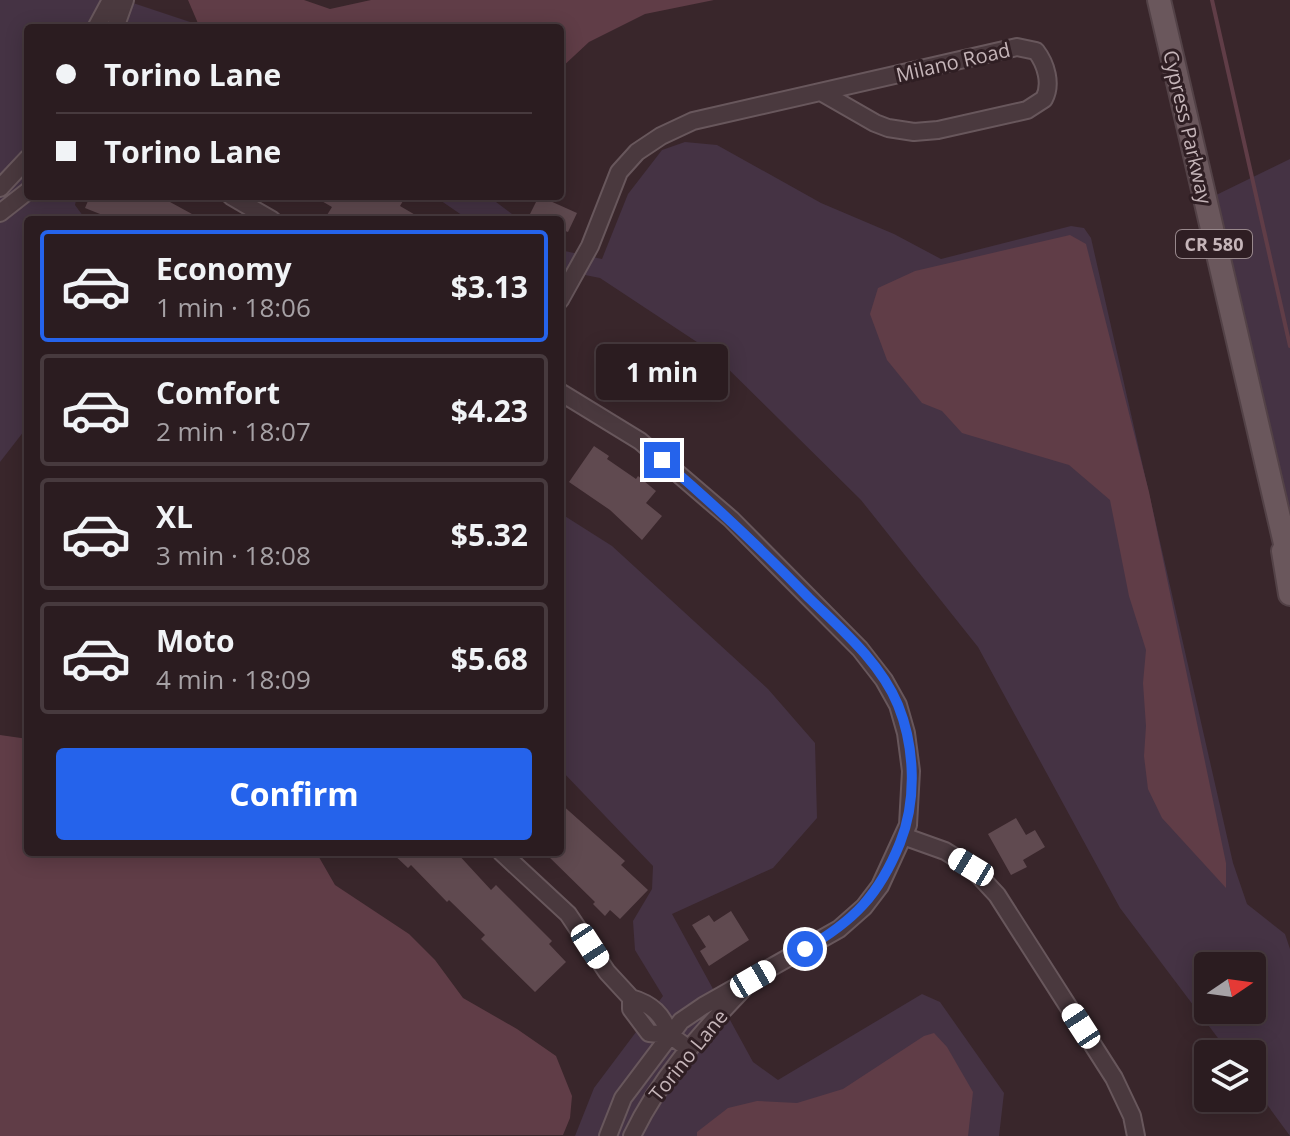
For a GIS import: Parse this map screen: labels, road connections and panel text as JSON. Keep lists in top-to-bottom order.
{
  "streets": {
    "main road": ["Cypress Parkway", "CR 580"],
    "street": ["Milano Road", "Torino Lane"]
  },
  "north": "right",
  "page": {
    "banner": ["Torino Lane", "Torino Lane"],
    "list": [
      {
        "name": "Economy",
        "note": "1 min · 18:06",
        "value": "$3.13"
      },
      {
        "name": "Comfort",
        "note": "2 min · 18:07",
        "value": "$4.23"
      },
      {
        "name": "XL",
        "note": "3 min · 18:08",
        "value": "$5.32"
      },
      {
        "name": "Moto",
        "note": "4 min · 18:09",
        "value": "$5.68"
      }
    ],
    "bubble": "1 min",
    "buttons": "Confirm"
  }
}
